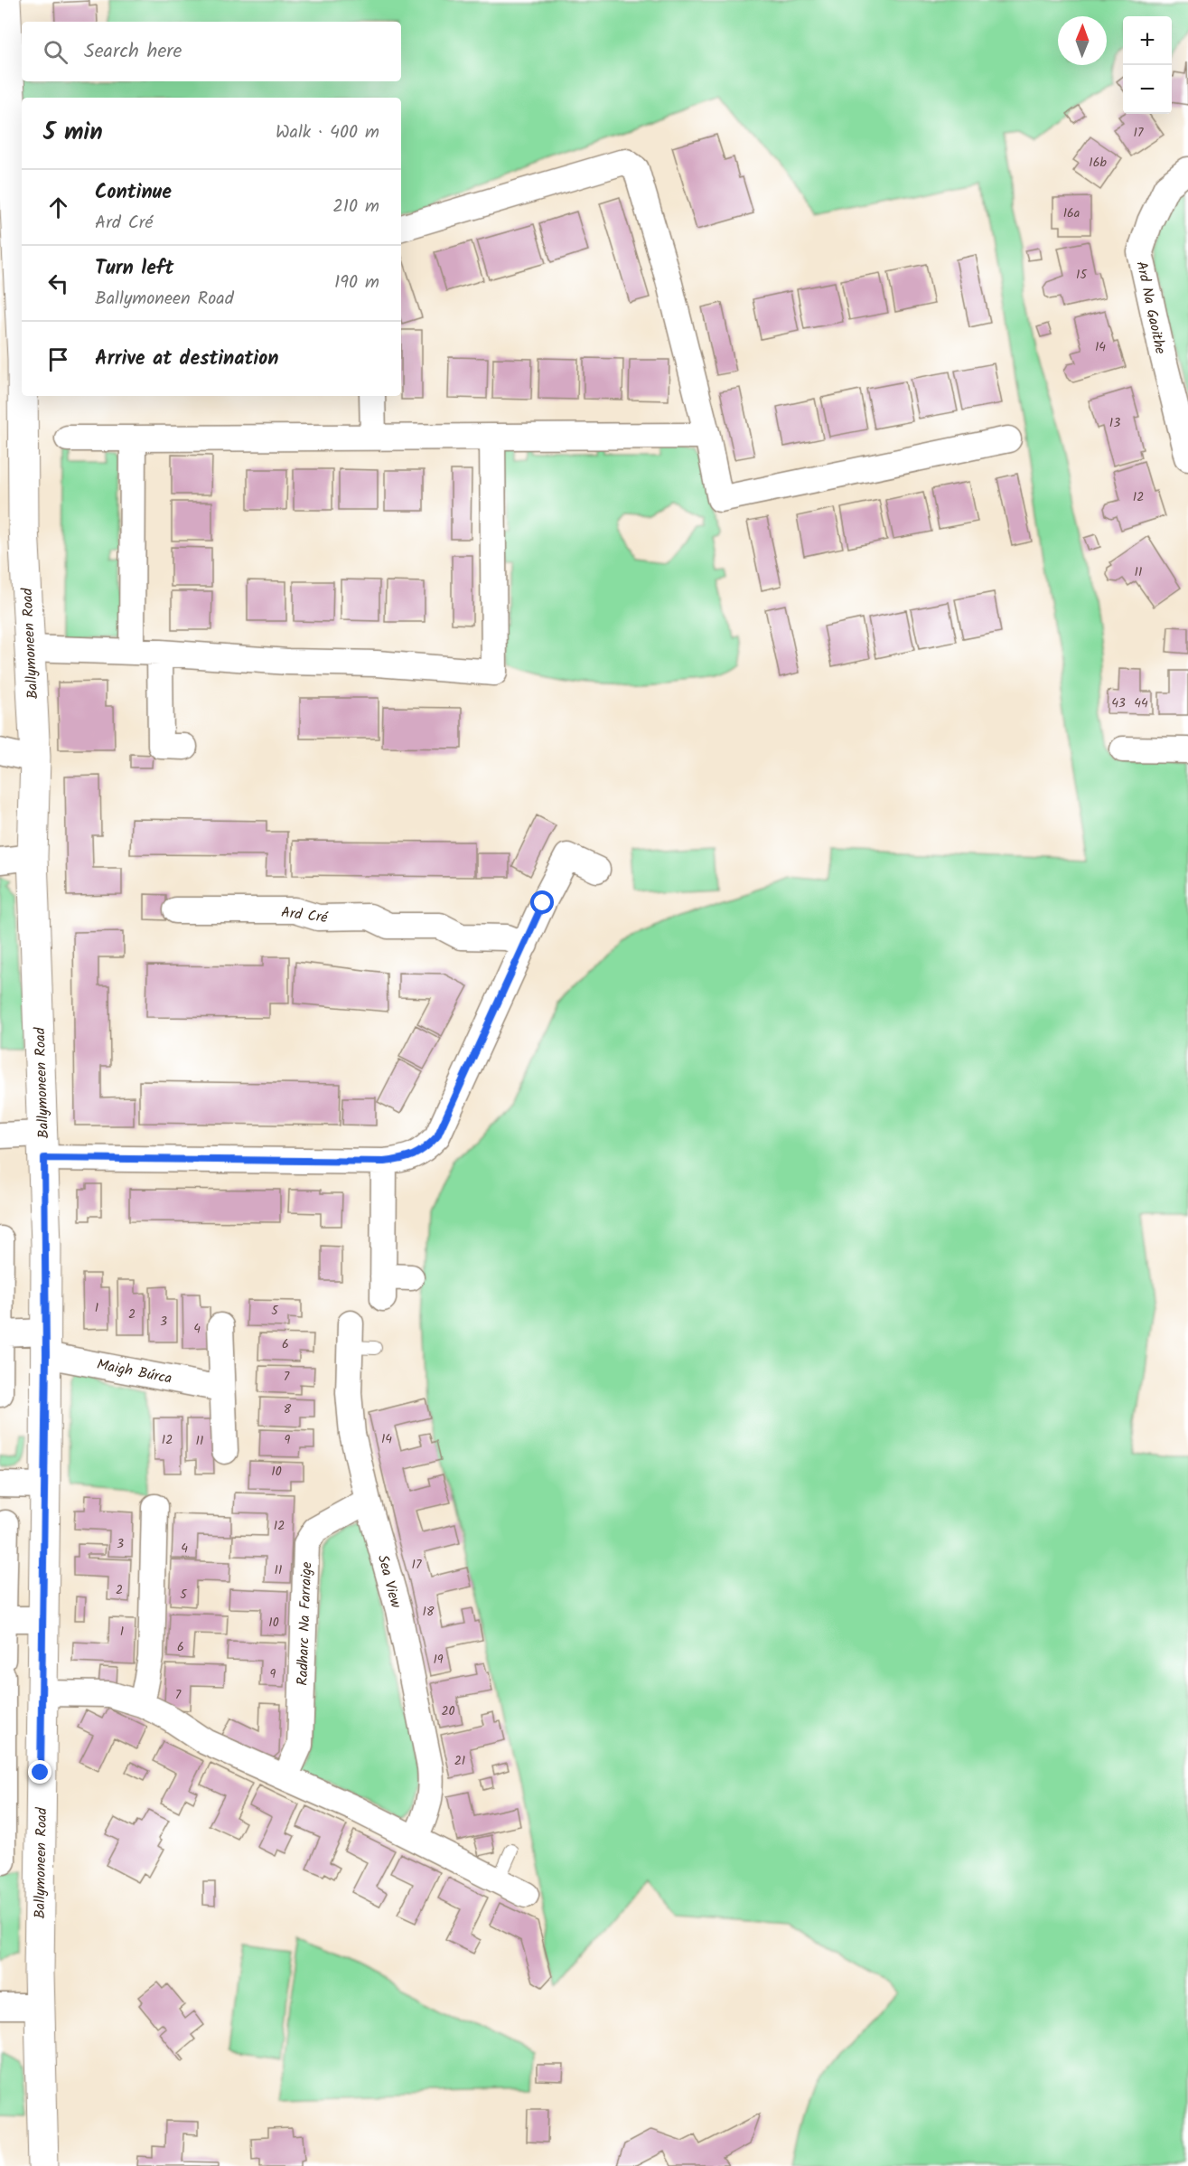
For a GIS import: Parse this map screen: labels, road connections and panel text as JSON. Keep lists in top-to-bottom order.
{
  "streets": {
    "street": [
      "Ard Na Gaoithe",
      "Ballymoneen Road",
      "Ard Cré",
      "Maigh Búrca",
      "Sea View",
      "Radharc Na Farraige"
    ]
  },
  "crossings": [
    ["Ballymoneen Road", "Maigh Búrca"],
    ["Sea View", "Radharc Na Farraige"]
  ],
  "house_numbers": [
    "17",
    "16b",
    "16a",
    "15",
    "14",
    "13",
    "12",
    "11",
    "43",
    "44",
    "1",
    "5",
    "2",
    "3",
    "4",
    "6",
    "7",
    "8",
    "14",
    "12",
    "9",
    "11",
    "10",
    "12",
    "3",
    "4",
    "17",
    "11",
    "2",
    "5",
    "18",
    "10",
    "1",
    "6",
    "19",
    "9",
    "7",
    "20",
    "21"
  ],
  "north": "top",
  "page": {
    "map_buttons": ["+", "−"],
    "search": "Search here",
    "heading": ["5 min", "Walk · 400 m"],
    "list": [
      ["Continue", "Ard Cré", "210 m"],
      ["Turn left", "Ballymoneen Road", "190 m"],
      "Arrive at destination"
    ]
  }
}
